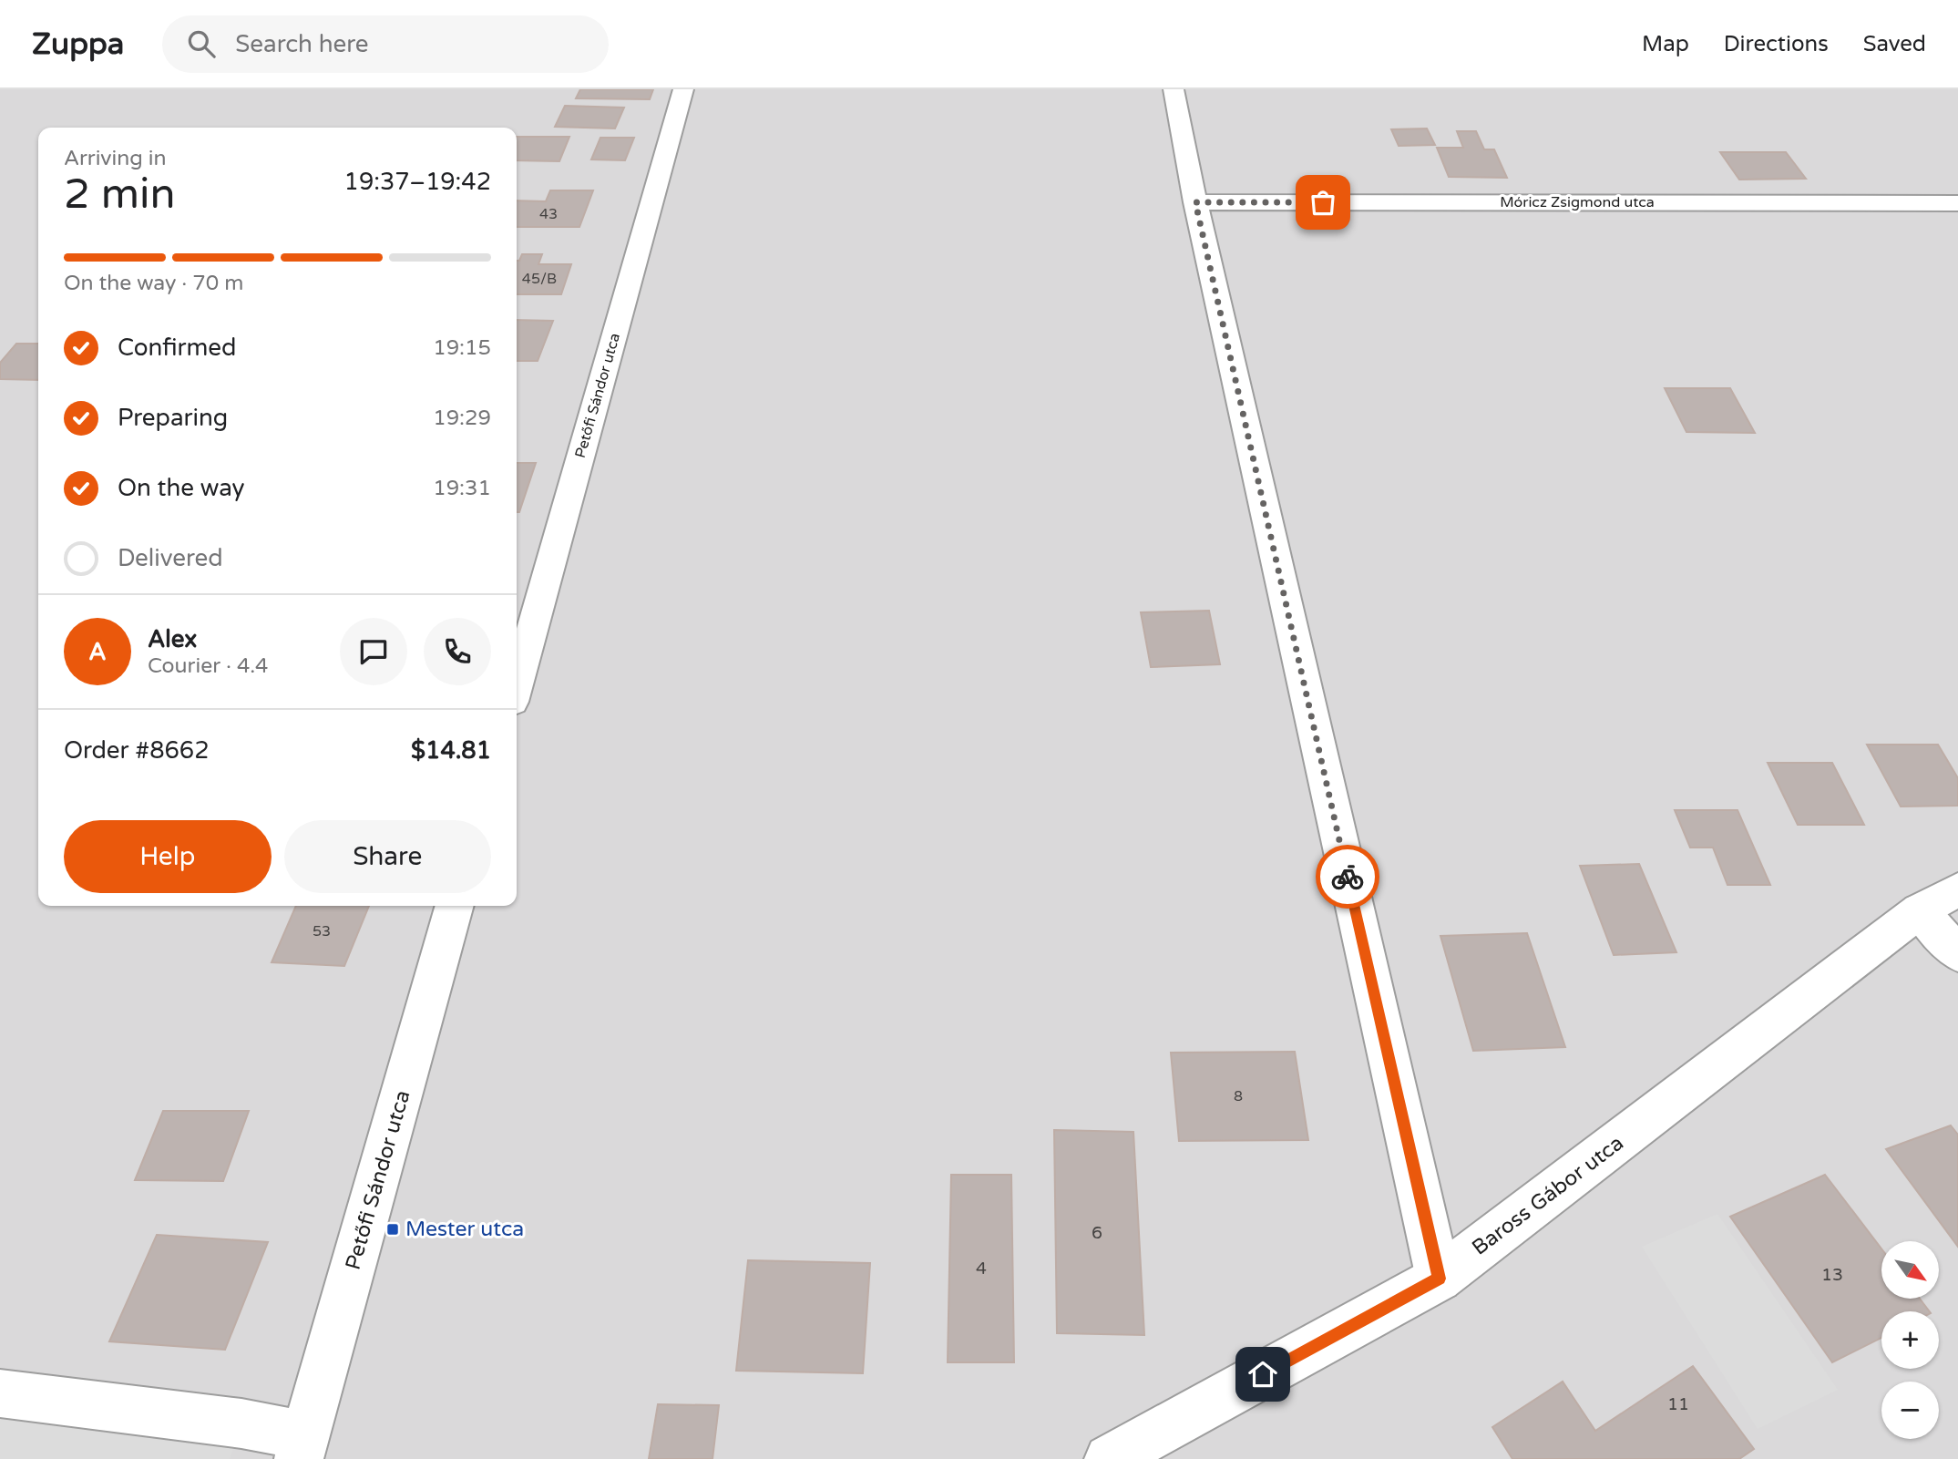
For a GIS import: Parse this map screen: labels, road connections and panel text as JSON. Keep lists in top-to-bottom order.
{
  "streets": {
    "street": ["Móricz Zsigmond utca", "Petőfi Sándor utca", "Baross Gábor utca"]
  },
  "places": {
    "transit": ["Mester utca"]
  },
  "house_numbers": [
    "43",
    "45/B",
    "53",
    "8",
    "6",
    "4",
    "13",
    "11"
  ],
  "north": "bottom right",
  "page": {
    "header": "Zuppa",
    "search": "Search here",
    "nav": ["Map", "Directions", "Saved"],
    "heading": ["2 min", "Arriving in", "19:37–19:42"],
    "panel": [
      "Alex",
      "Courier · 4.4",
      "Order #8662",
      "$14.81"
    ],
    "bar": "On the way · 70 m",
    "list": [
      ["Confirmed", "19:15"],
      ["Preparing", "19:29"],
      ["On the way", "19:31"],
      "Delivered"
    ],
    "round": "A",
    "buttons": ["Help", "Share"],
    "map_buttons": ["+", "−"]
  }
}
